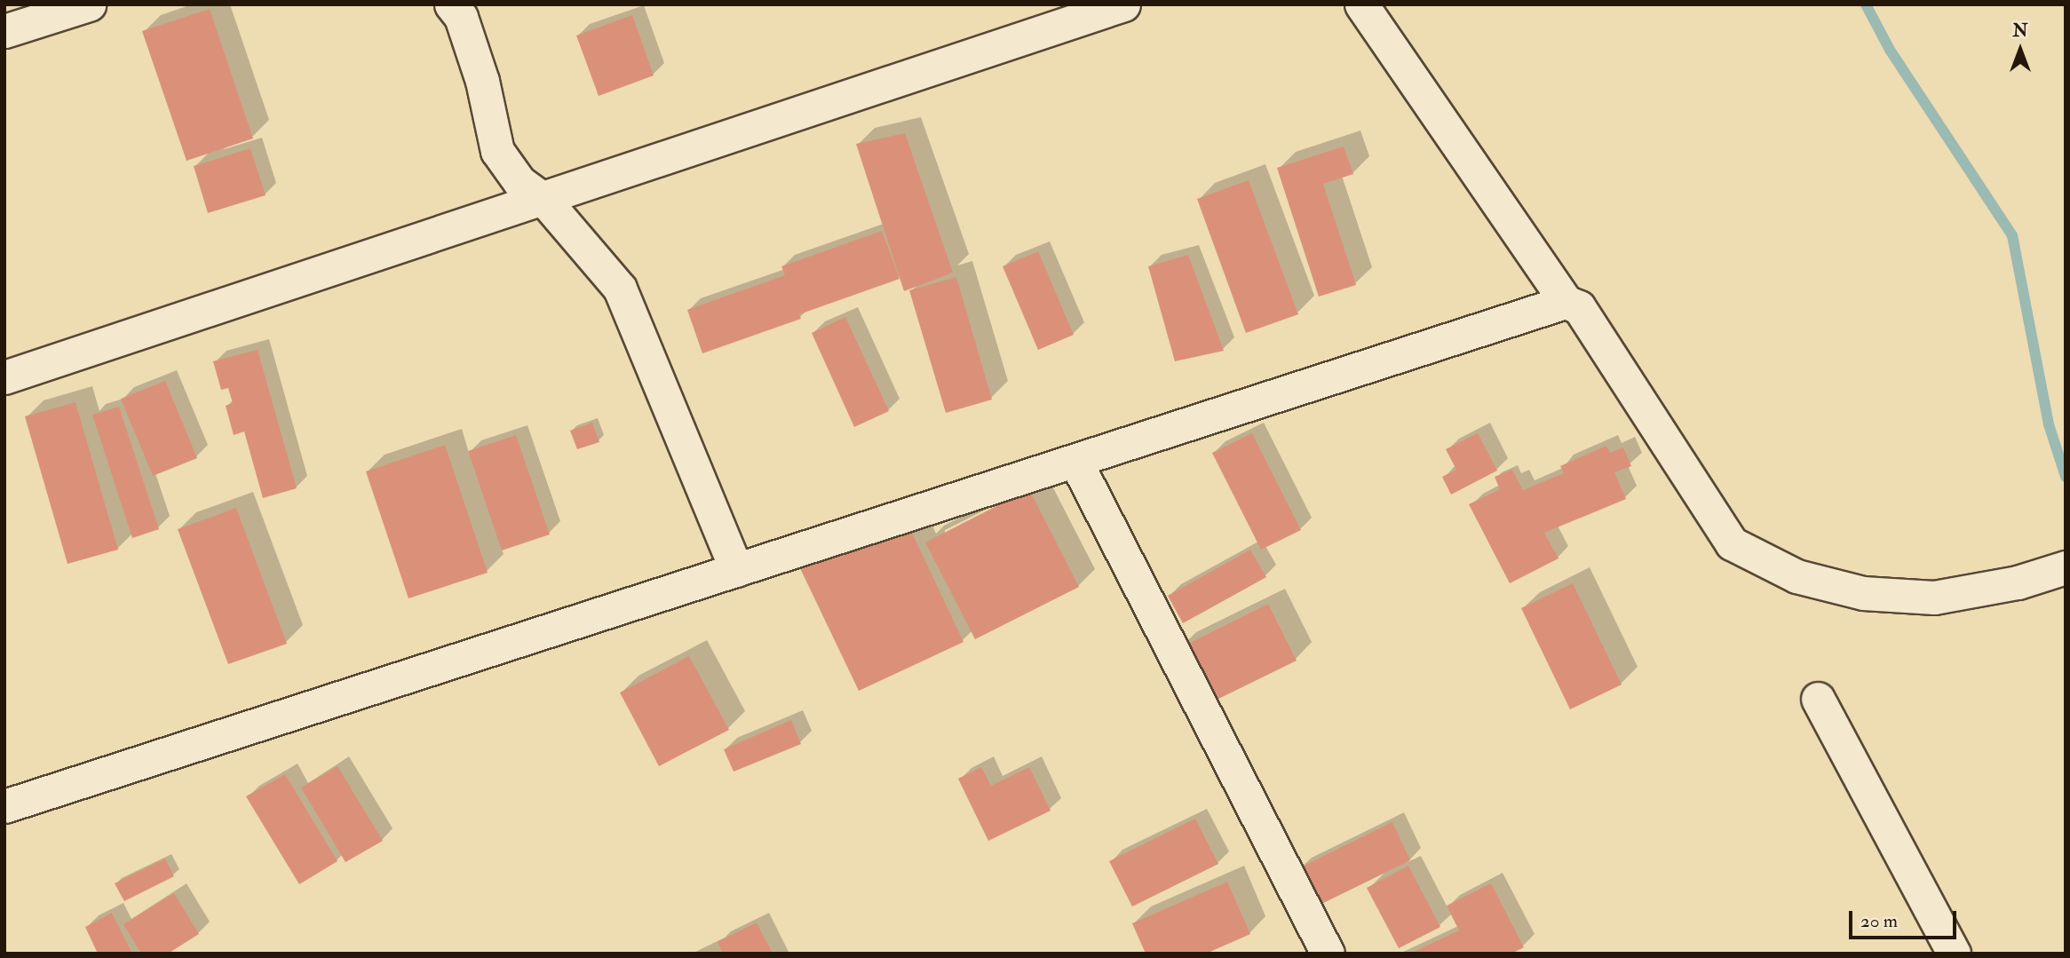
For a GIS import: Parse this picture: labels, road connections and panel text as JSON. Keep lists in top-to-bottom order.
{
  "scale_bar": "20 m",
  "north": "top"
}
